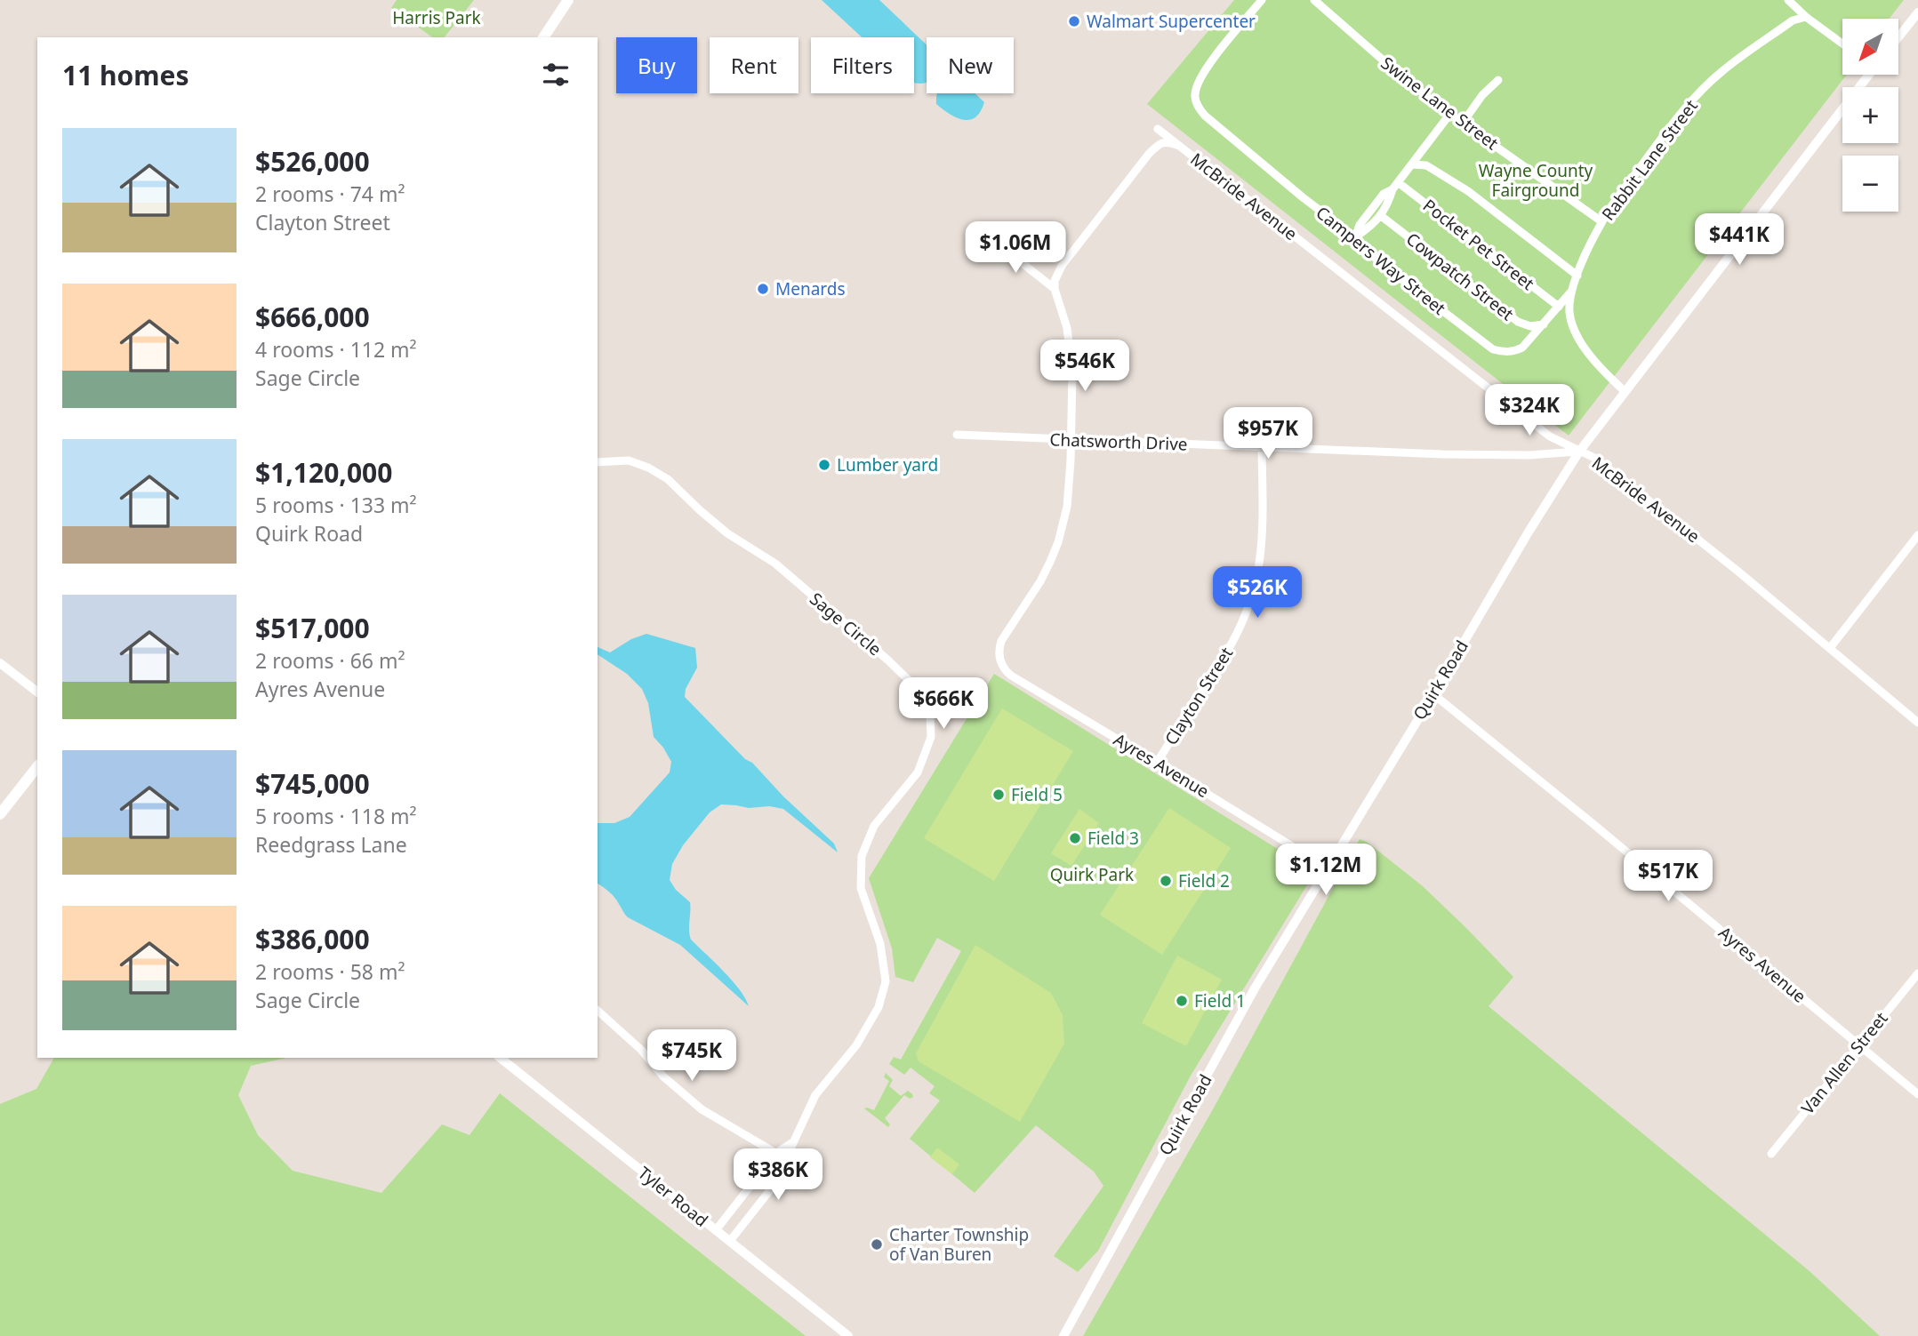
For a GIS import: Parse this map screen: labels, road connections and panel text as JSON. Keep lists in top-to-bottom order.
{
  "streets": {
    "street": [
      "Swine Lane Street",
      "Rabbit Lane Street",
      "McBride Avenue",
      "Pocket Pet Street",
      "Campers Way Street",
      "Cowpatch Street",
      "Chatsworth Drive",
      "Sage Circle",
      "Quirk Road",
      "Clayton Street",
      "Ayres Avenue",
      "Van Allen Street",
      "Tyler Road"
    ]
  },
  "crossings": [
    ["Swine Lane Street", "Rabbit Lane Street"],
    ["Rabbit Lane Street", "Campers Way Street"],
    ["Rabbit Lane Street", "Quirk Road"],
    ["McBride Avenue", "Chatsworth Drive"],
    ["McBride Avenue", "Quirk Road"],
    ["Pocket Pet Street", "Campers Way Street"],
    ["Campers Way Street", "Cowpatch Street"],
    ["Chatsworth Drive", "Quirk Road"],
    ["Chatsworth Drive", "Clayton Street"],
    ["Chatsworth Drive", "Ayres Avenue"],
    ["Sage Circle", "Tyler Road"],
    ["Quirk Road", "Ayres Avenue"],
    ["Clayton Street", "Ayres Avenue"],
    ["Ayres Avenue", "Van Allen Street"]
  ],
  "parks": ["Harris Park", "Wayne County Fairground", "Quirk Park"],
  "places": [
    "Walmart Supercenter",
    "Menards",
    "Lumber yard",
    "Field 5",
    "Field 3",
    "Field 2",
    "Field 1",
    "Charter Township of Van Buren"
  ],
  "north": "bottom left",
  "page": {
    "map_buttons": ["+", "−"],
    "chip": [
      "Buy",
      "Rent",
      "Filters",
      "New"
    ],
    "heading": "11 homes",
    "list": [
      {
        "name": "$526,000",
        "note": "2 rooms · 74 m² · Clayton Street"
      },
      {
        "name": "$666,000",
        "note": "4 rooms · 112 m² · Sage Circle"
      },
      {
        "name": "$1,120,000",
        "note": "5 rooms · 133 m² · Quirk Road"
      },
      {
        "name": "$517,000",
        "note": "2 rooms · 66 m² · Ayres Avenue"
      },
      {
        "name": "$745,000",
        "note": "5 rooms · 118 m² · Reedgrass Lane"
      },
      {
        "name": "$386,000",
        "note": "2 rooms · 58 m² · Sage Circle"
      }
    ],
    "price": [
      "$441K",
      "$1.06M",
      "$546K",
      "$324K",
      "$957K",
      "$526K",
      "$666K",
      "$1.12M",
      "$517K",
      "$745K",
      "$386K"
    ]
  }
}
